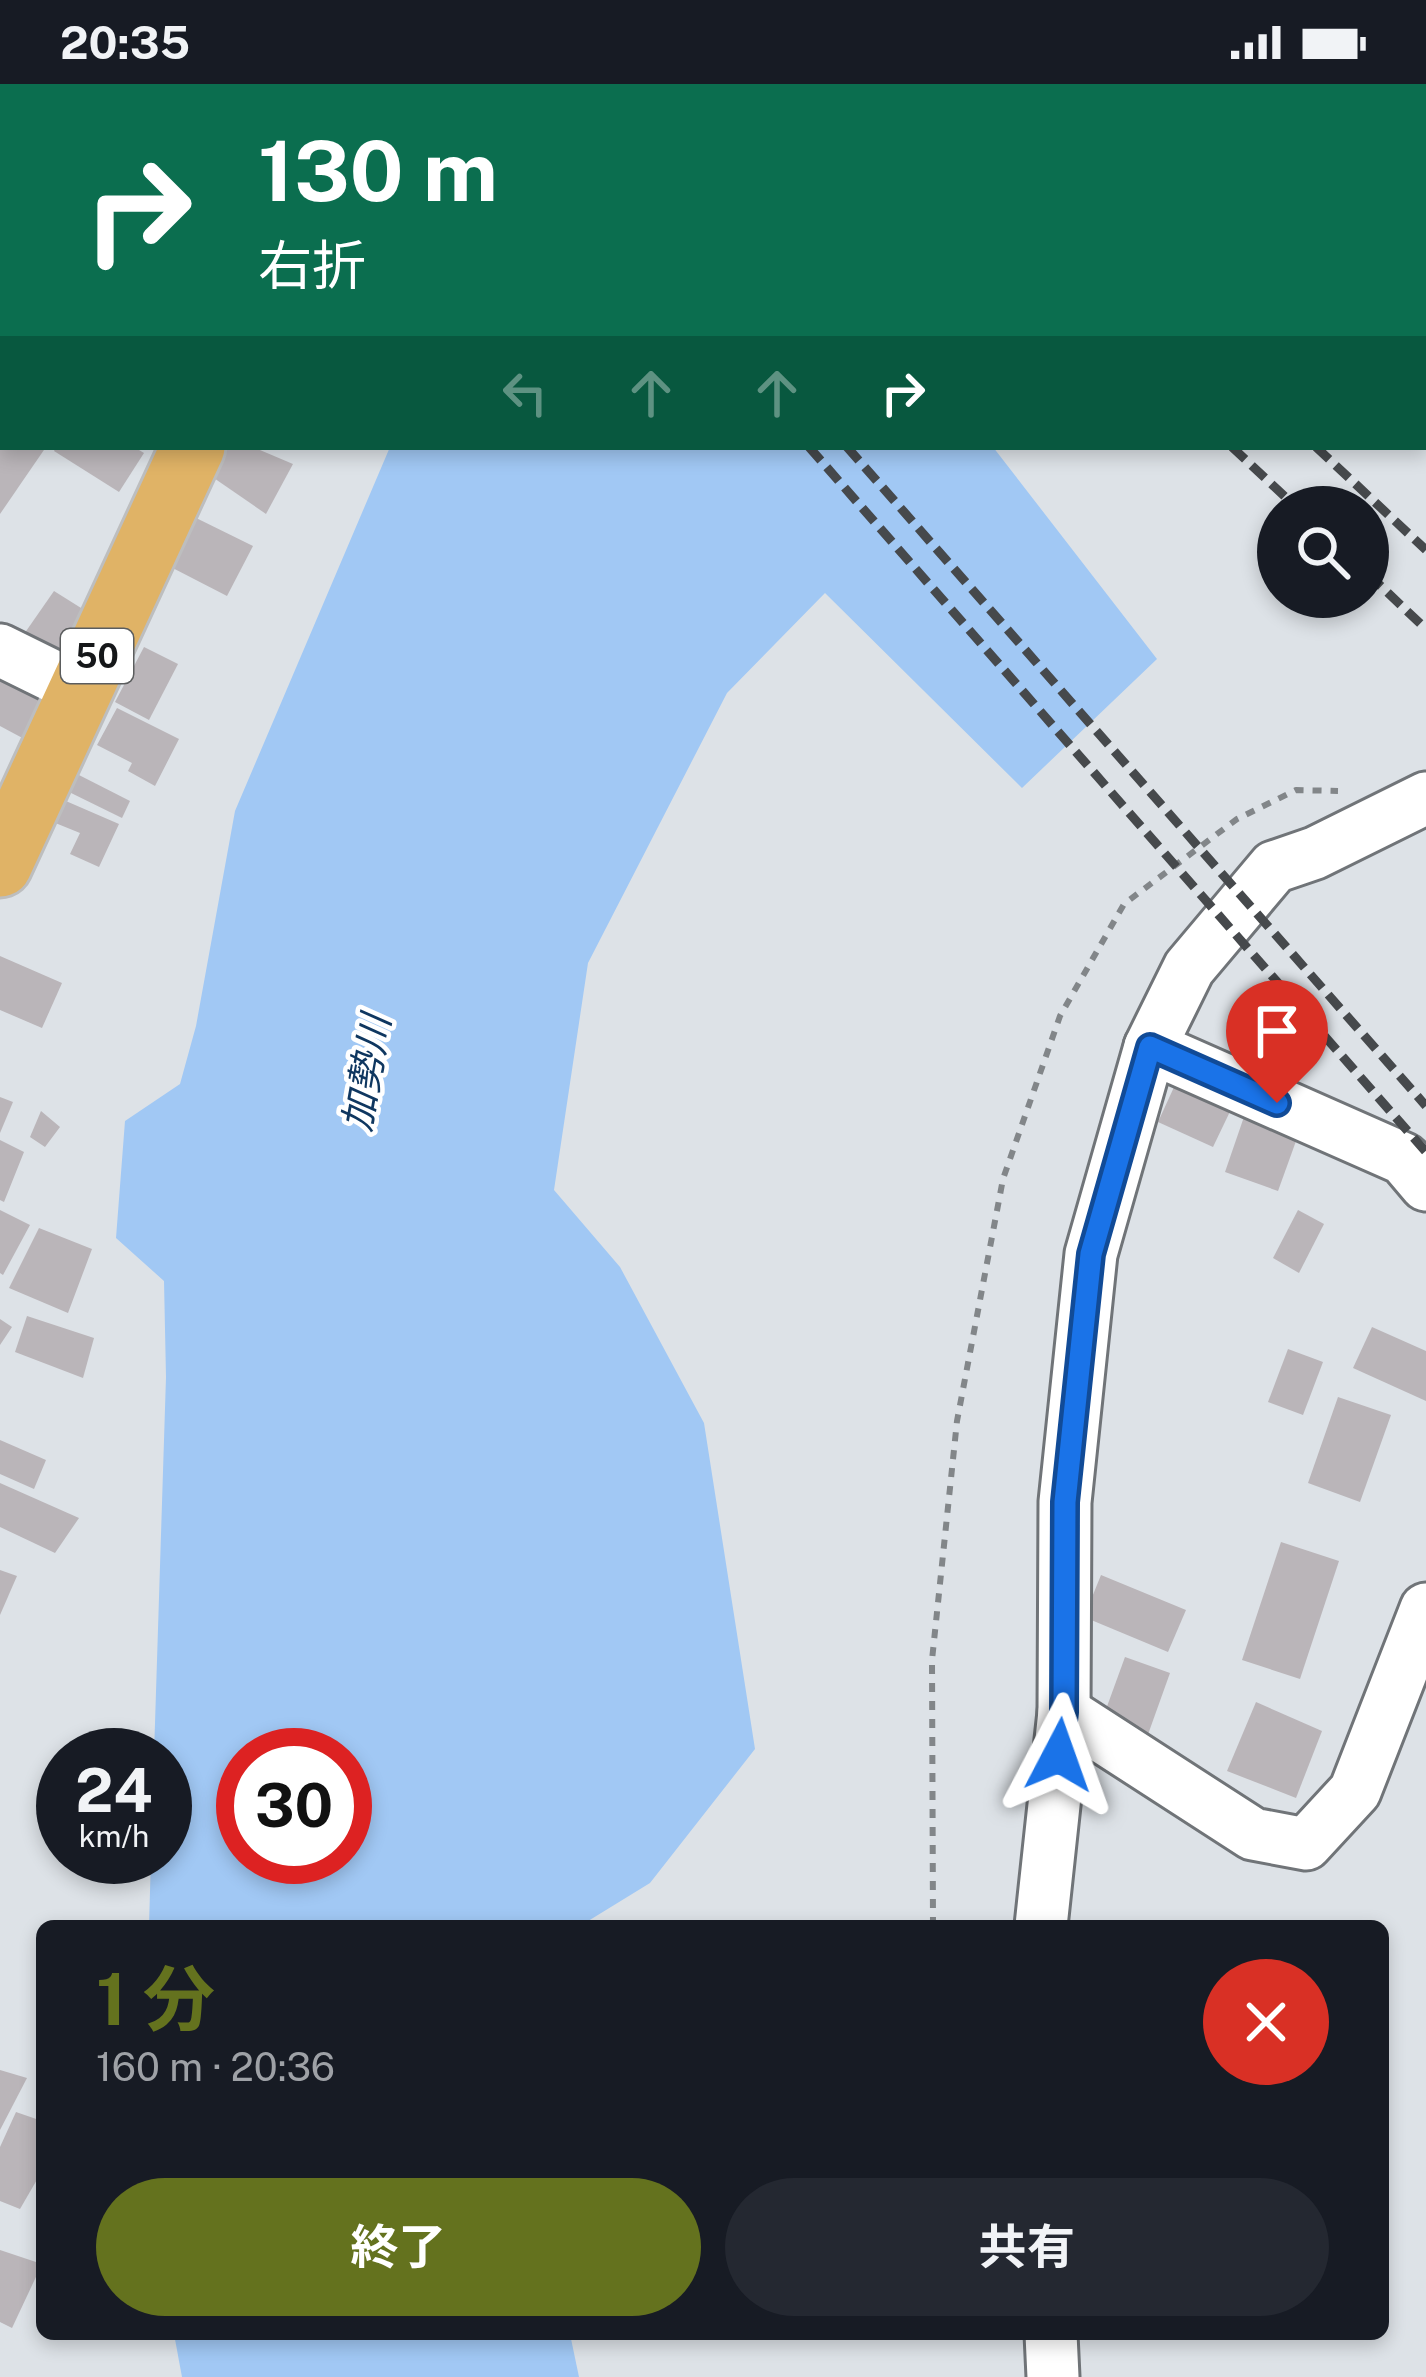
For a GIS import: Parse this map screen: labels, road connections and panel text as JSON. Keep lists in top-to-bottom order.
{
  "streets": {
    "main road": ["50"]
  },
  "water": ["加勢川"],
  "page": {
    "status": "20:35",
    "turn": ["130 m", "右折"],
    "speed": "24 km/h",
    "limit": "30",
    "heading": ["1 分", "160 m · 20:36"],
    "buttons": ["終了", "共有"]
  }
}
